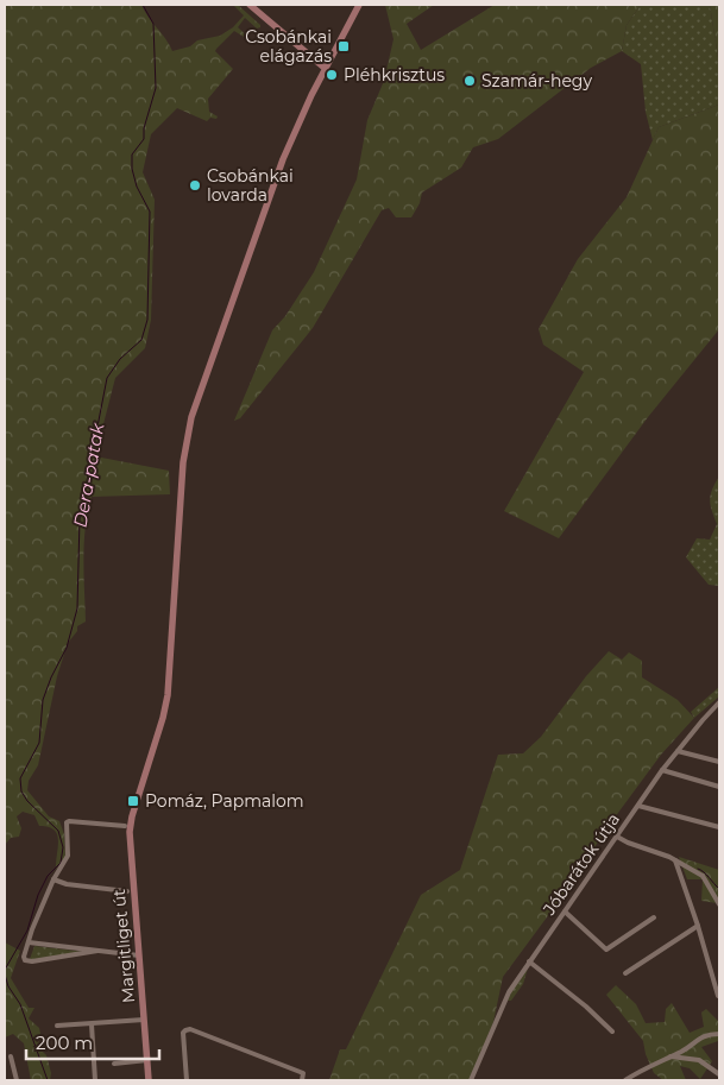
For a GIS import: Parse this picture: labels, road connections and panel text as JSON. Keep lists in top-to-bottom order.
{
  "streets": {
    "main road": ["Margitliget út"],
    "street": ["Jóbarátok útja"]
  },
  "water": ["Dera-patak"],
  "places": {
    "transit": ["Csobánkai elágazás", "Pomáz, Papmalom"],
    "other": ["Pléhkrisztus", "Szamár-hegy", "Csobánkai lovarda"]
  },
  "scale_bar": "200 m"
}
